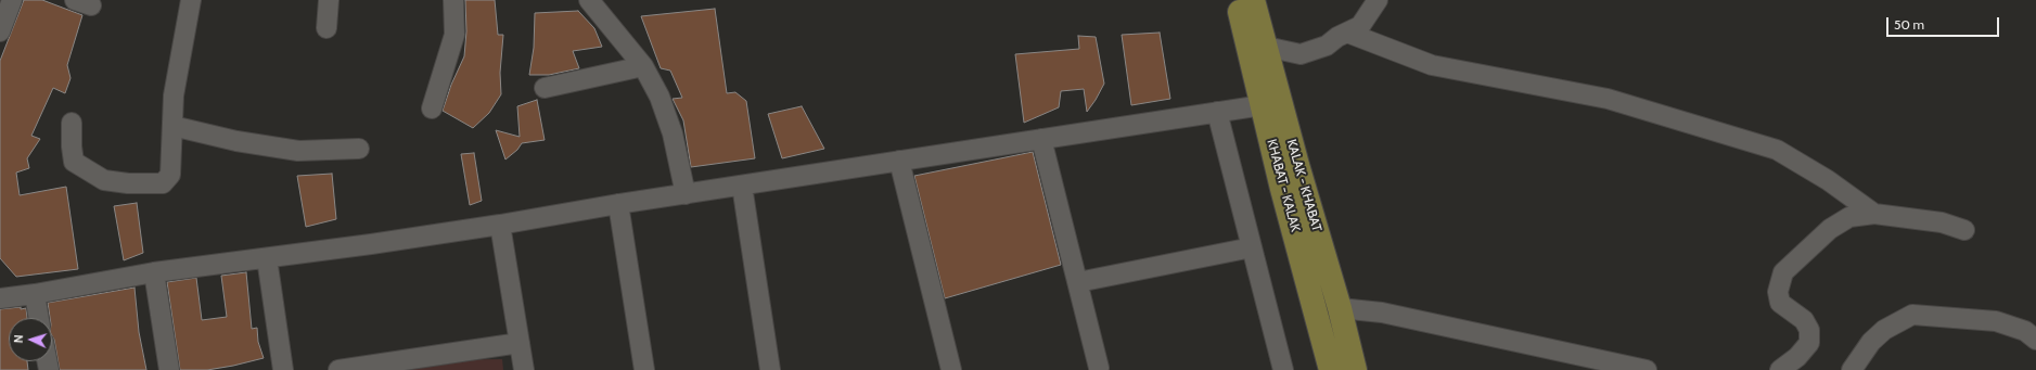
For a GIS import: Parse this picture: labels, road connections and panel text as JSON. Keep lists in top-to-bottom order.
{
  "streets": {
    "main road": ["KHABAT - KALAK", "KALAK - KHABAT"]
  },
  "scale_bar": "50 m",
  "north": "left"
}
